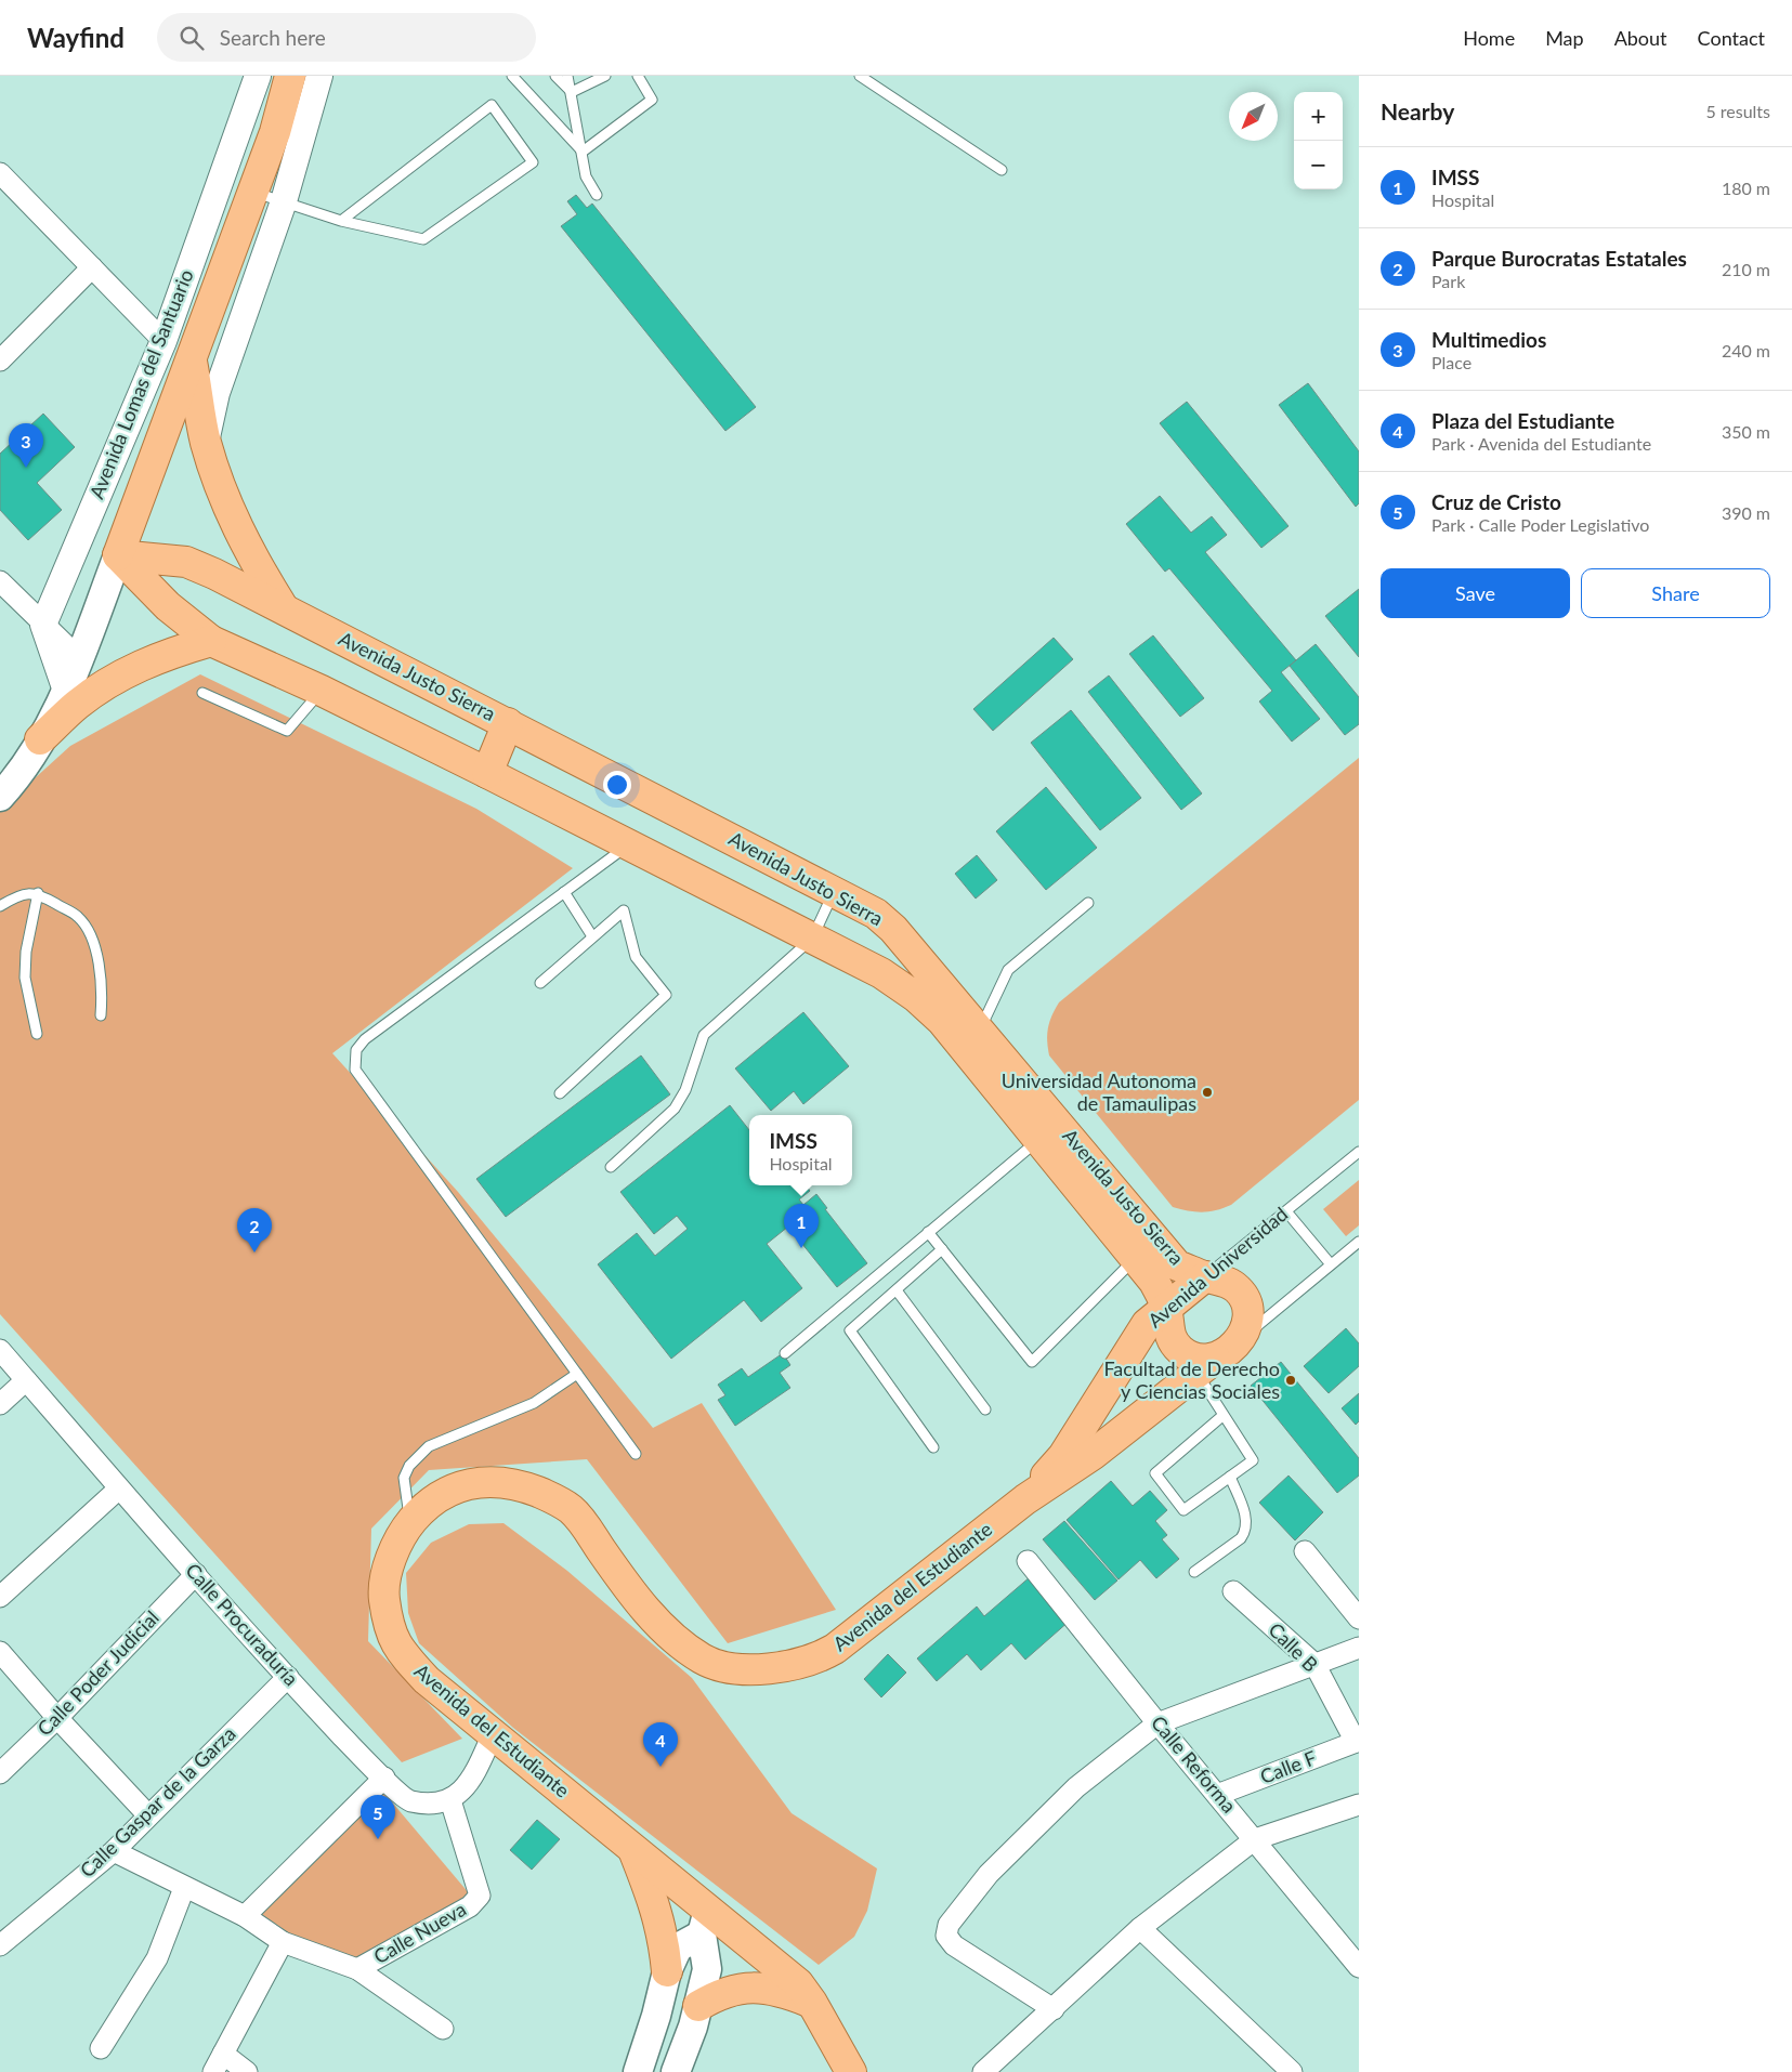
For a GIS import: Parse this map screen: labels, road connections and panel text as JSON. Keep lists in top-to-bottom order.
{
  "streets": {
    "main road": [
      "Avenida Lomas del Santuario",
      "Avenida Justo Sierra",
      "Avenida Universidad",
      "Avenida del Estudiante"
    ],
    "street": [
      "Calle Procuraduría",
      "Calle B",
      "Calle Poder Judicial",
      "Calle Reforma",
      "Calle F",
      "Calle Gaspar de la Garza",
      "Calle Nueva"
    ]
  },
  "crossings": [
    ["Avenida Lomas del Santuario", "Avenida Justo Sierra"],
    ["Avenida Justo Sierra", "Avenida Universidad"],
    ["Avenida Universidad", "Avenida del Estudiante"],
    ["Calle Procuraduría", "Calle Poder Judicial"],
    ["Calle Procuraduría", "Calle Gaspar de la Garza"],
    ["Calle Procuraduría", "Calle Nueva"],
    ["Calle B", "Calle F"],
    ["Calle Reforma", "Calle F"]
  ],
  "places": ["Universidad Autonoma de Tamaulipas", "Facultad de Derecho y Ciencias Sociales"],
  "north": "bottom left",
  "page": {
    "header": "Wayfind",
    "search": "Search here",
    "nav": [
      "Home",
      "Map",
      "About",
      "Contact"
    ],
    "heading": ["Nearby", "5 results"],
    "map_buttons": ["+", "−"],
    "list": [
      {
        "mark": "1",
        "name": "IMSS",
        "note": "Hospital",
        "value": "180 m"
      },
      {
        "mark": "2",
        "name": "Parque Burocratas Estatales",
        "note": "Park",
        "value": "210 m"
      },
      {
        "mark": "3",
        "name": "Multimedios",
        "note": "Place",
        "value": "240 m"
      },
      {
        "mark": "4",
        "name": "Plaza del Estudiante",
        "note": "Park · Avenida del Estudiante",
        "value": "350 m"
      },
      {
        "mark": "5",
        "name": "Cruz de Cristo",
        "note": "Park · Calle Poder Legislativo",
        "value": "390 m"
      }
    ],
    "pins": [
      "3",
      "1",
      "2",
      "4",
      "5"
    ],
    "buttons": ["Save", "Share"],
    "popup": ["IMSS", "Hospital"]
  }
}
